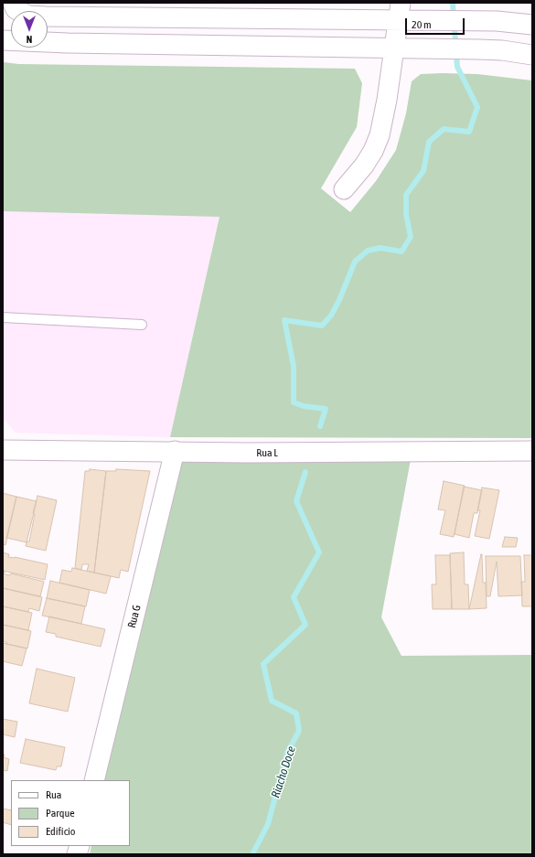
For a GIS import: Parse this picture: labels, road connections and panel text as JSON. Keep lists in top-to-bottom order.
{
  "streets": {
    "street": ["Rua L", "Rua G"]
  },
  "crossings": [
    ["Rua L", "Rua G"]
  ],
  "water": ["Riacho Doce"],
  "legend": ["Rua", "Parque", "Edifício"],
  "scale_bar": "20 m",
  "north": "bottom"
}
